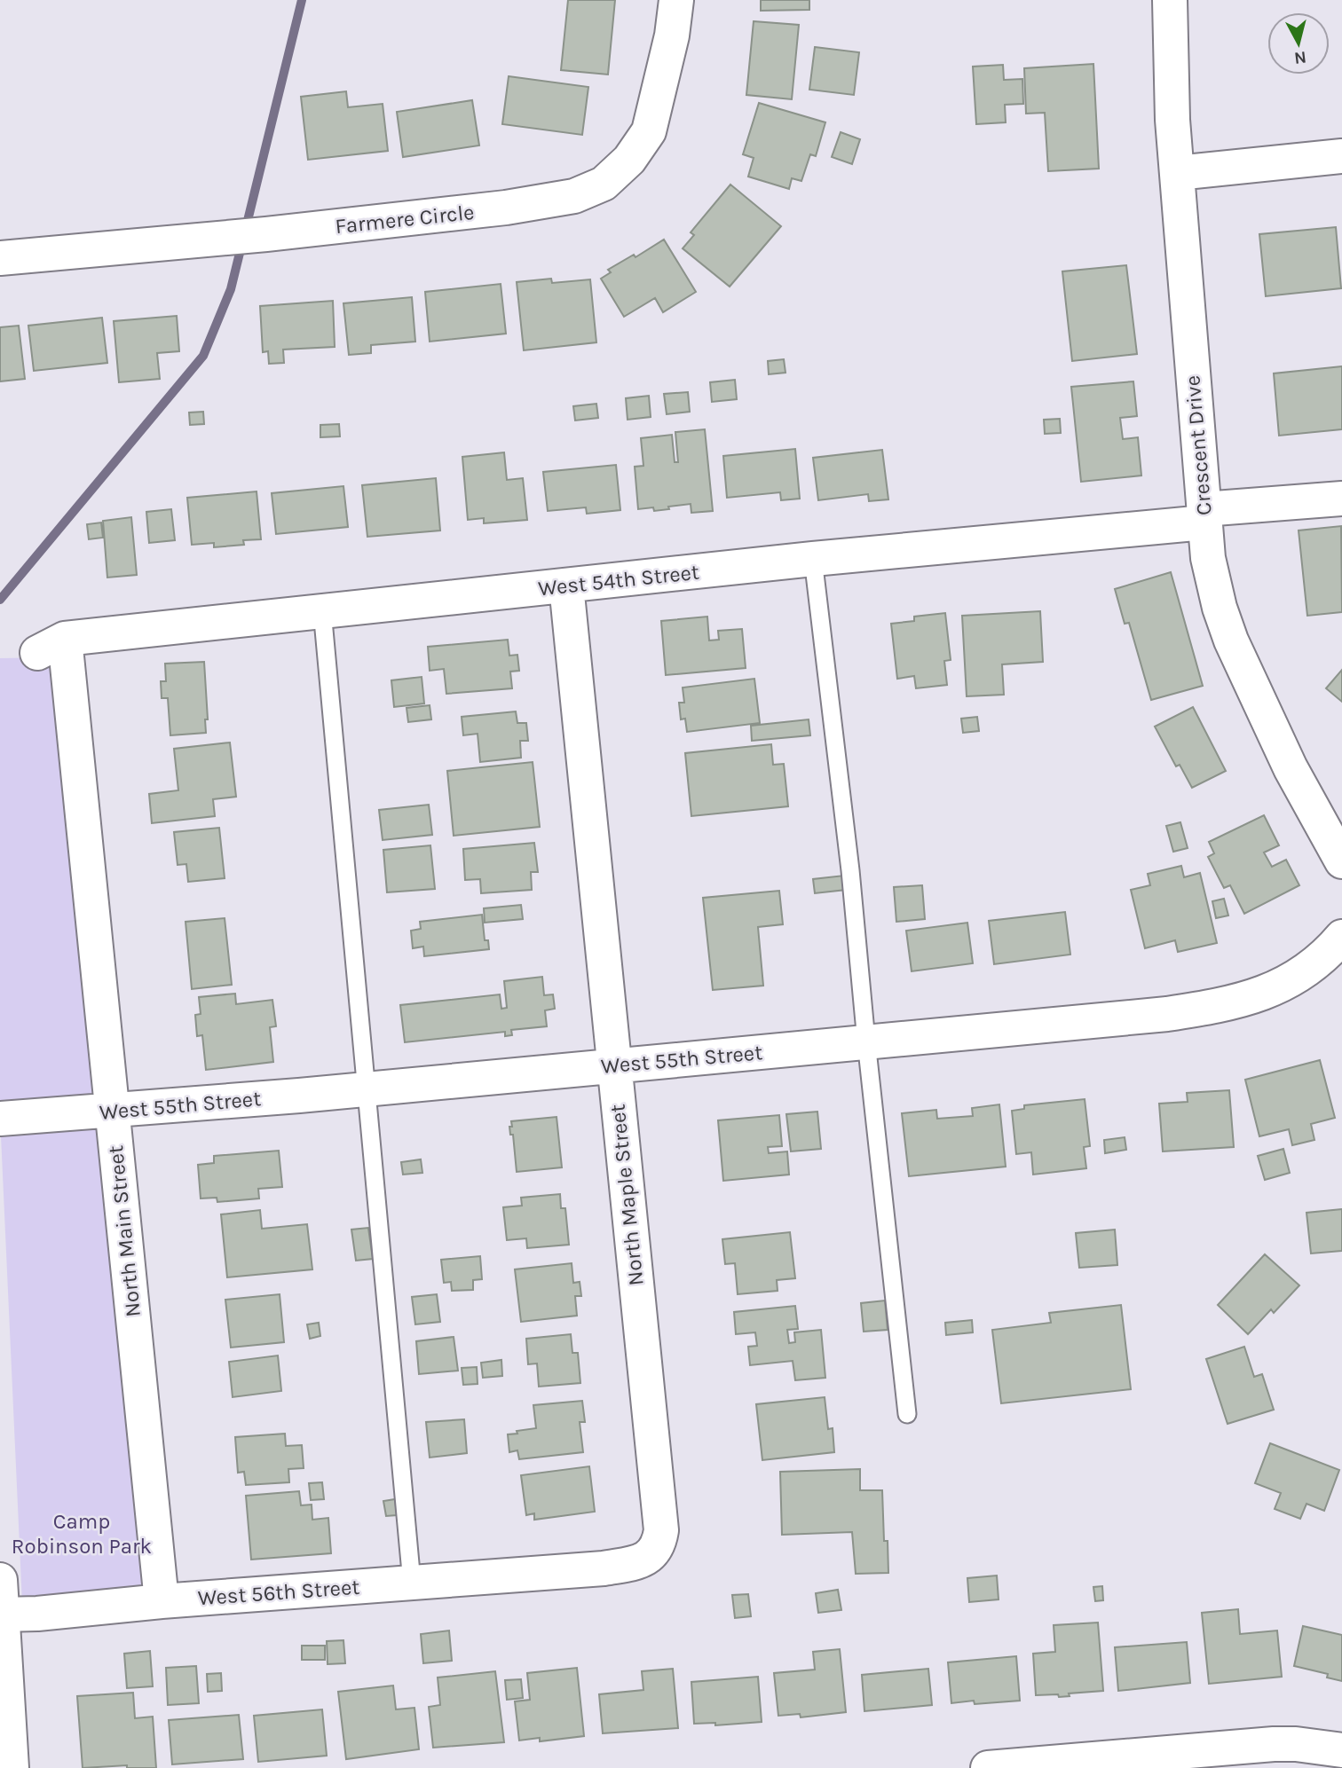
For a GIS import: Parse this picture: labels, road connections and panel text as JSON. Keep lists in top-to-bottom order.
{
  "streets": {
    "street": [
      "Farmere Circle",
      "Crescent Drive",
      "West 54th Street",
      "West 55th Street",
      "North Maple Street",
      "North Main Street",
      "West 56th Street"
    ]
  },
  "crossings": [
    ["Crescent Drive", "West 54th Street"],
    ["West 54th Street", "North Maple Street"],
    ["West 54th Street", "North Main Street"],
    ["West 55th Street", "North Maple Street"],
    ["West 55th Street", "North Main Street"],
    ["North Maple Street", "West 56th Street"],
    ["North Main Street", "West 56th Street"]
  ],
  "parks": ["Camp Robinson Park"],
  "north": "bottom"
}
